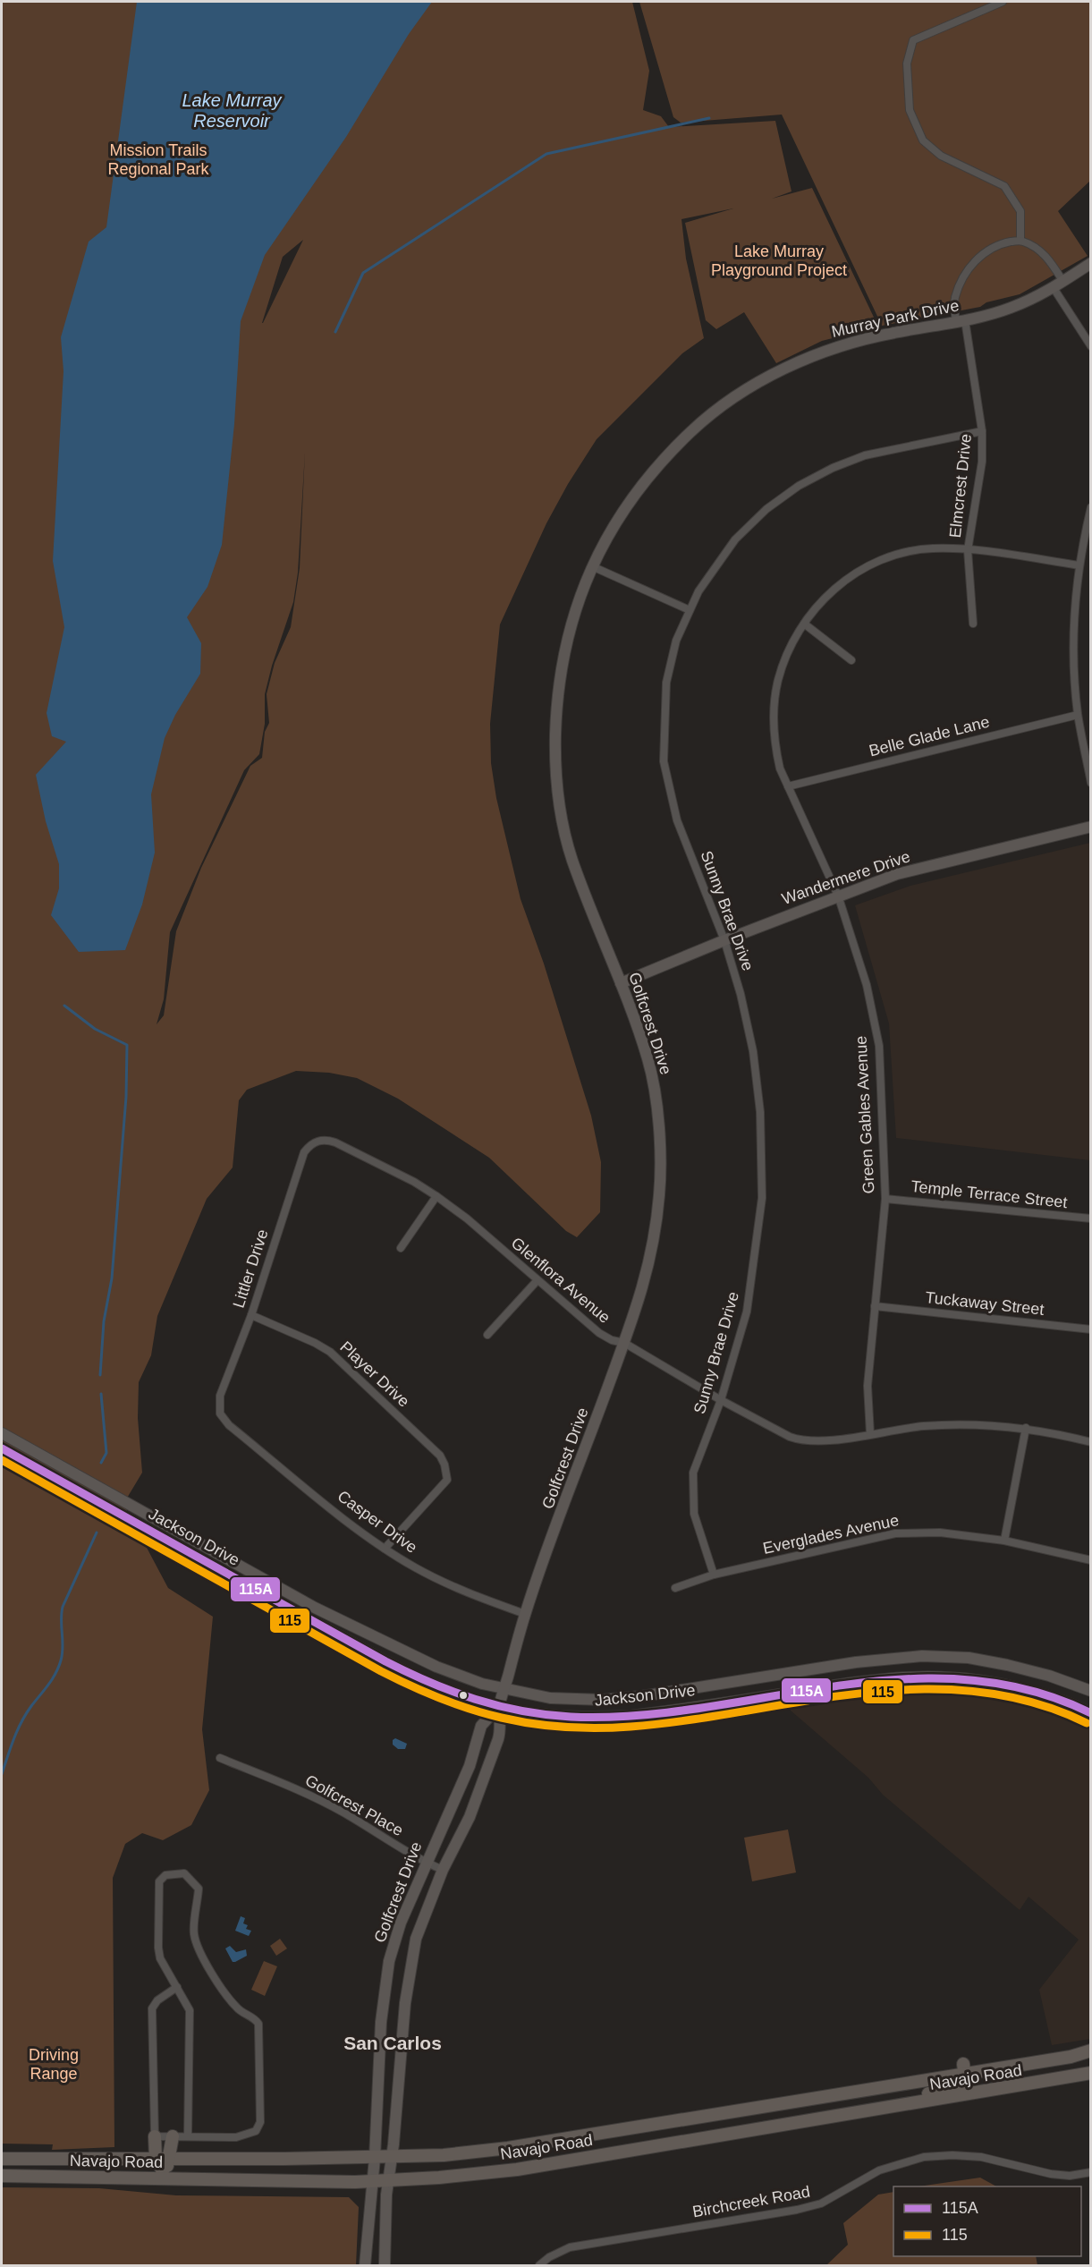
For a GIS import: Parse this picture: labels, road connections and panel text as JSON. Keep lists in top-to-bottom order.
{
  "streets": {
    "main road": [
      "Murray Park Drive",
      "Wandermere Drive",
      "Golfcrest Drive",
      "Jackson Drive",
      "Navajo Road"
    ],
    "street": [
      "Elmcrest Drive",
      "Belle Glade Lane",
      "Sunny Brae Drive",
      "Green Gables Avenue",
      "Temple Terrace Street",
      "Littler Drive",
      "Glenflora Avenue",
      "Tuckaway Street",
      "Player Drive",
      "Casper Drive",
      "Everglades Avenue",
      "Golfcrest Place",
      "Birchcreek Road"
    ]
  },
  "crossings": [
    ["Murray Park Drive", "Elmcrest Drive"],
    ["Murray Park Drive", "Golfcrest Drive"],
    ["Elmcrest Drive", "Sunny Brae Drive"],
    ["Elmcrest Drive", "Green Gables Avenue"],
    ["Belle Glade Lane", "Green Gables Avenue"],
    ["Wandermere Drive", "Sunny Brae Drive"],
    ["Wandermere Drive", "Golfcrest Drive"],
    ["Wandermere Drive", "Green Gables Avenue"],
    ["Sunny Brae Drive", "Glenflora Avenue"],
    ["Sunny Brae Drive", "Everglades Avenue"],
    ["Golfcrest Drive", "Glenflora Avenue"],
    ["Golfcrest Drive", "Casper Drive"],
    ["Golfcrest Drive", "Jackson Drive"],
    ["Golfcrest Drive", "Golfcrest Place"],
    ["Golfcrest Drive", "Navajo Road"],
    ["Green Gables Avenue", "Temple Terrace Street"],
    ["Green Gables Avenue", "Glenflora Avenue"],
    ["Green Gables Avenue", "Tuckaway Street"],
    ["Littler Drive", "Glenflora Avenue"],
    ["Littler Drive", "Player Drive"],
    ["Littler Drive", "Casper Drive"],
    ["Player Drive", "Casper Drive"]
  ],
  "districts": ["San Carlos"],
  "water": ["Lake Murray Reservoir"],
  "parks": ["Mission Trails Regional Park", "Lake Murray Playground Project", "Driving Range"],
  "lines": ["transit line 115A", "transit line 115"],
  "legend": ["115A", "115"]
}
